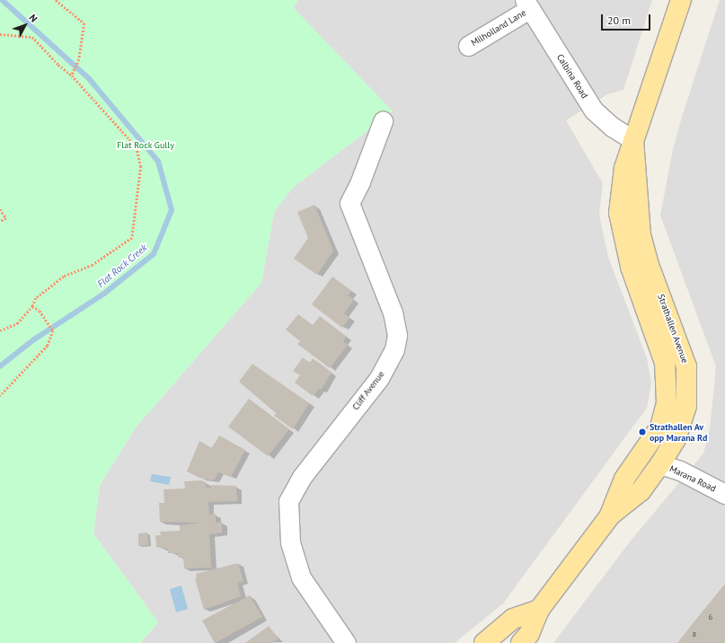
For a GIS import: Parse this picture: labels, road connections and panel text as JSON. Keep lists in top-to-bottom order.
{
  "streets": {
    "main road": ["Strathallen Avenue"],
    "street": [
      "Milholland Lane",
      "Calbina Road",
      "Cliff Avenue",
      "Marana Road"
    ]
  },
  "crossings": [
    ["Milholland Lane", "Calbina Road"],
    ["Calbina Road", "Strathallen Avenue"],
    ["Strathallen Avenue", "Marana Road"]
  ],
  "water": ["Flat Rock Creek"],
  "parks": ["Flat Rock Gully"],
  "places": ["Strathallen Av opp Marana Rd"],
  "house_numbers": ["6", "8"],
  "scale_bar": "20 m",
  "north": "top right"
}
